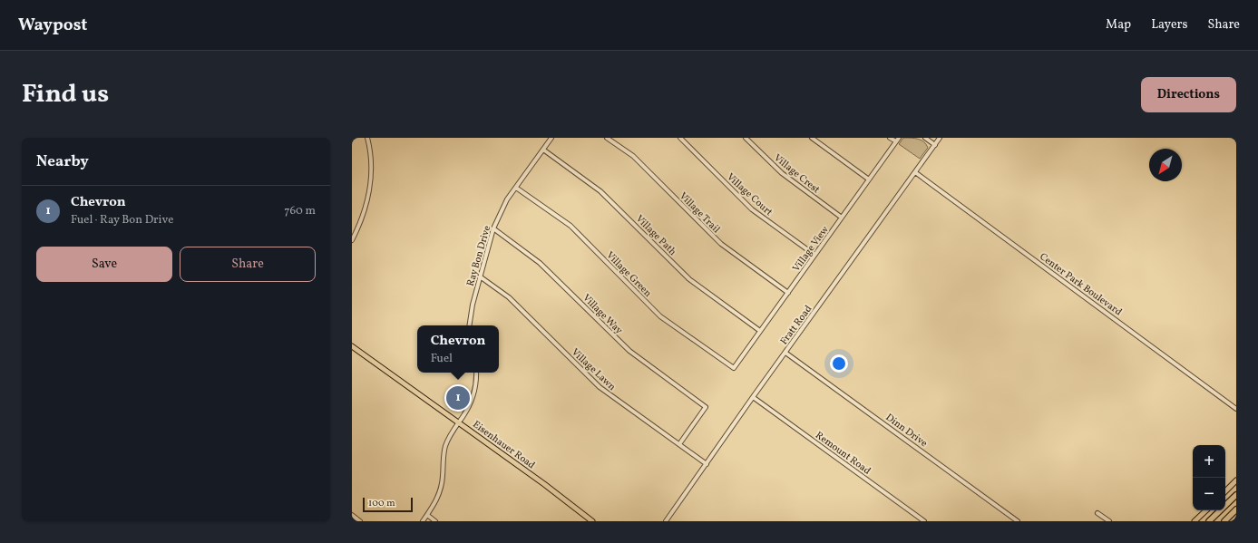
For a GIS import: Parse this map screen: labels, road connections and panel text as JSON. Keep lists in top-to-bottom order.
{
  "streets": {
    "main road": ["Eisenhauer Road"],
    "street": [
      "Village Crest",
      "Village Court",
      "Village Trail",
      "Village Path",
      "Village View",
      "Ray Bon Drive",
      "Village Green",
      "Center Park Boulevard",
      "Village Way",
      "Fratt Road",
      "Village Lawn",
      "Dinn Drive",
      "Remount Road"
    ]
  },
  "crossings": [
    ["Village Crest", "Village View"],
    ["Village Court", "Village View"],
    ["Village Trail", "Village View"],
    ["Village Path", "Village View"],
    ["Village Path", "Ray Bon Drive"],
    ["Village View", "Village Green"],
    ["Ray Bon Drive", "Village Green"],
    ["Ray Bon Drive", "Village Way"],
    ["Ray Bon Drive", "Village Lawn"],
    ["Center Park Boulevard", "Fratt Road"],
    ["Village Way", "Village Lawn"],
    ["Fratt Road", "Village Lawn"],
    ["Fratt Road", "Dinn Drive"],
    ["Fratt Road", "Remount Road"]
  ],
  "scale_bar": "100 m",
  "north": "bottom left",
  "page": {
    "header": "Waypost",
    "nav": ["Map", "Layers", "Share"],
    "title": "Find us",
    "buttons": [
      "Directions",
      ["Save", "Share"]
    ],
    "heading": "Nearby",
    "list": [
      {
        "mark": "1",
        "name": "Chevron",
        "note": "Fuel · Ray Bon Drive",
        "value": "760 m"
      }
    ],
    "popup": ["Chevron", "Fuel"],
    "pins": "1",
    "map_buttons": ["+", "−"],
    "scale": "100 m"
  }
}
